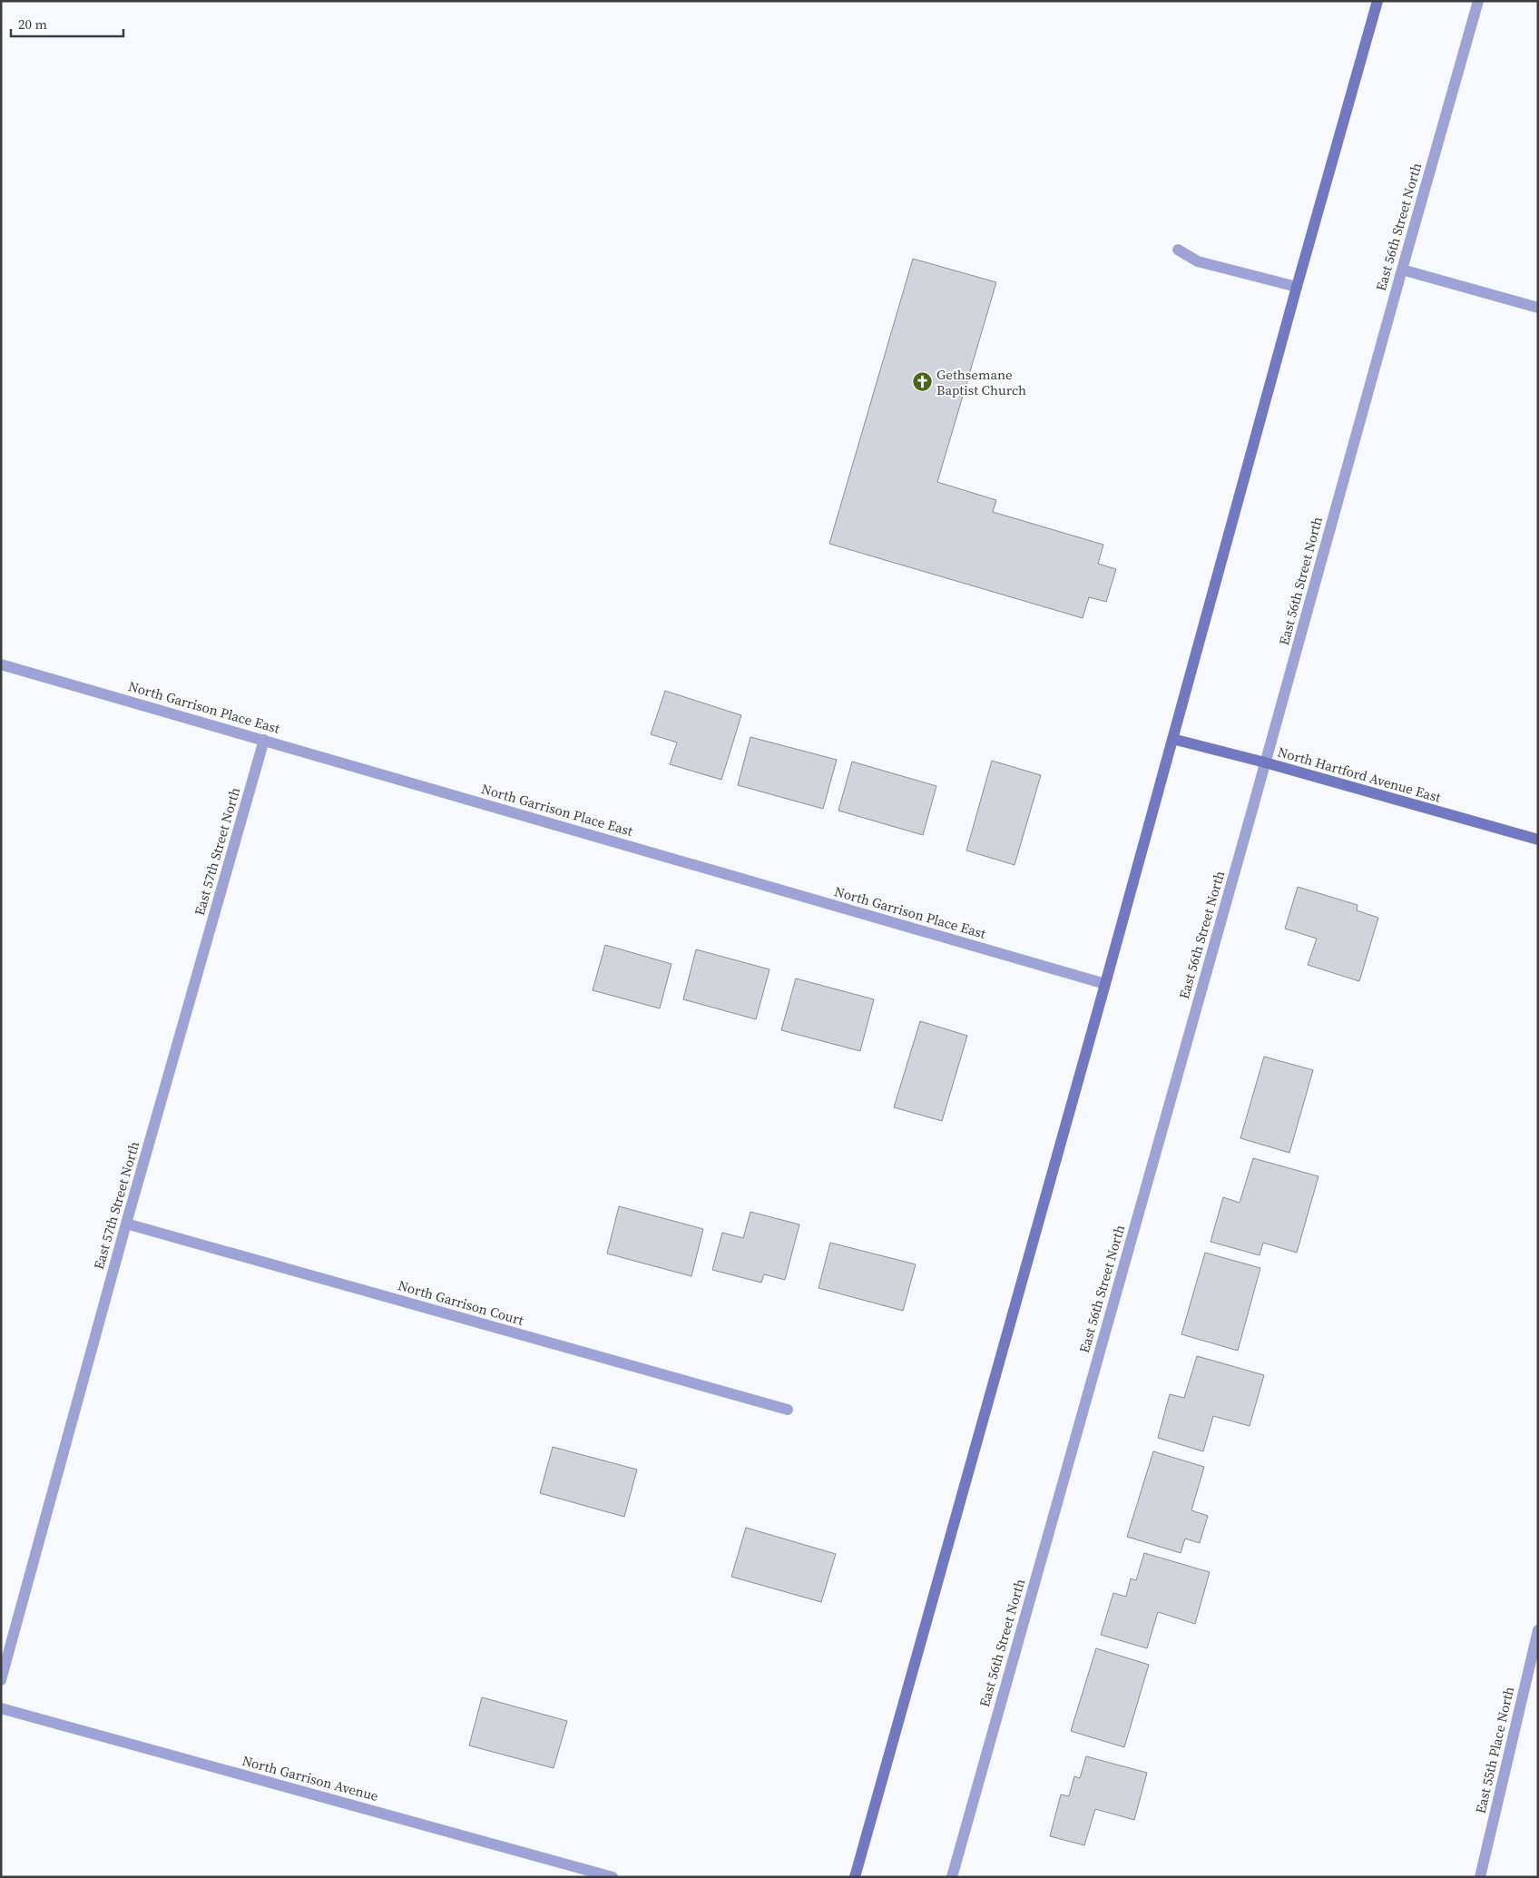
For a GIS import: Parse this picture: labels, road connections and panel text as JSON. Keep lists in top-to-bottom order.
{
  "streets": {
    "street": [
      "East 56th Street North",
      "North Garrison Place East",
      "North Hartford Avenue East",
      "East 57th Street North",
      "North Garrison Court",
      "East 55th Place North",
      "North Garrison Avenue"
    ]
  },
  "crossings": [
    ["East 56th Street North", "North Hartford Avenue East"],
    ["North Garrison Place East", "East 57th Street North"],
    ["East 57th Street North", "North Garrison Court"]
  ],
  "places": {
    "church": ["Gethsemane Baptist Church"]
  },
  "scale_bar": "20 m"
}
